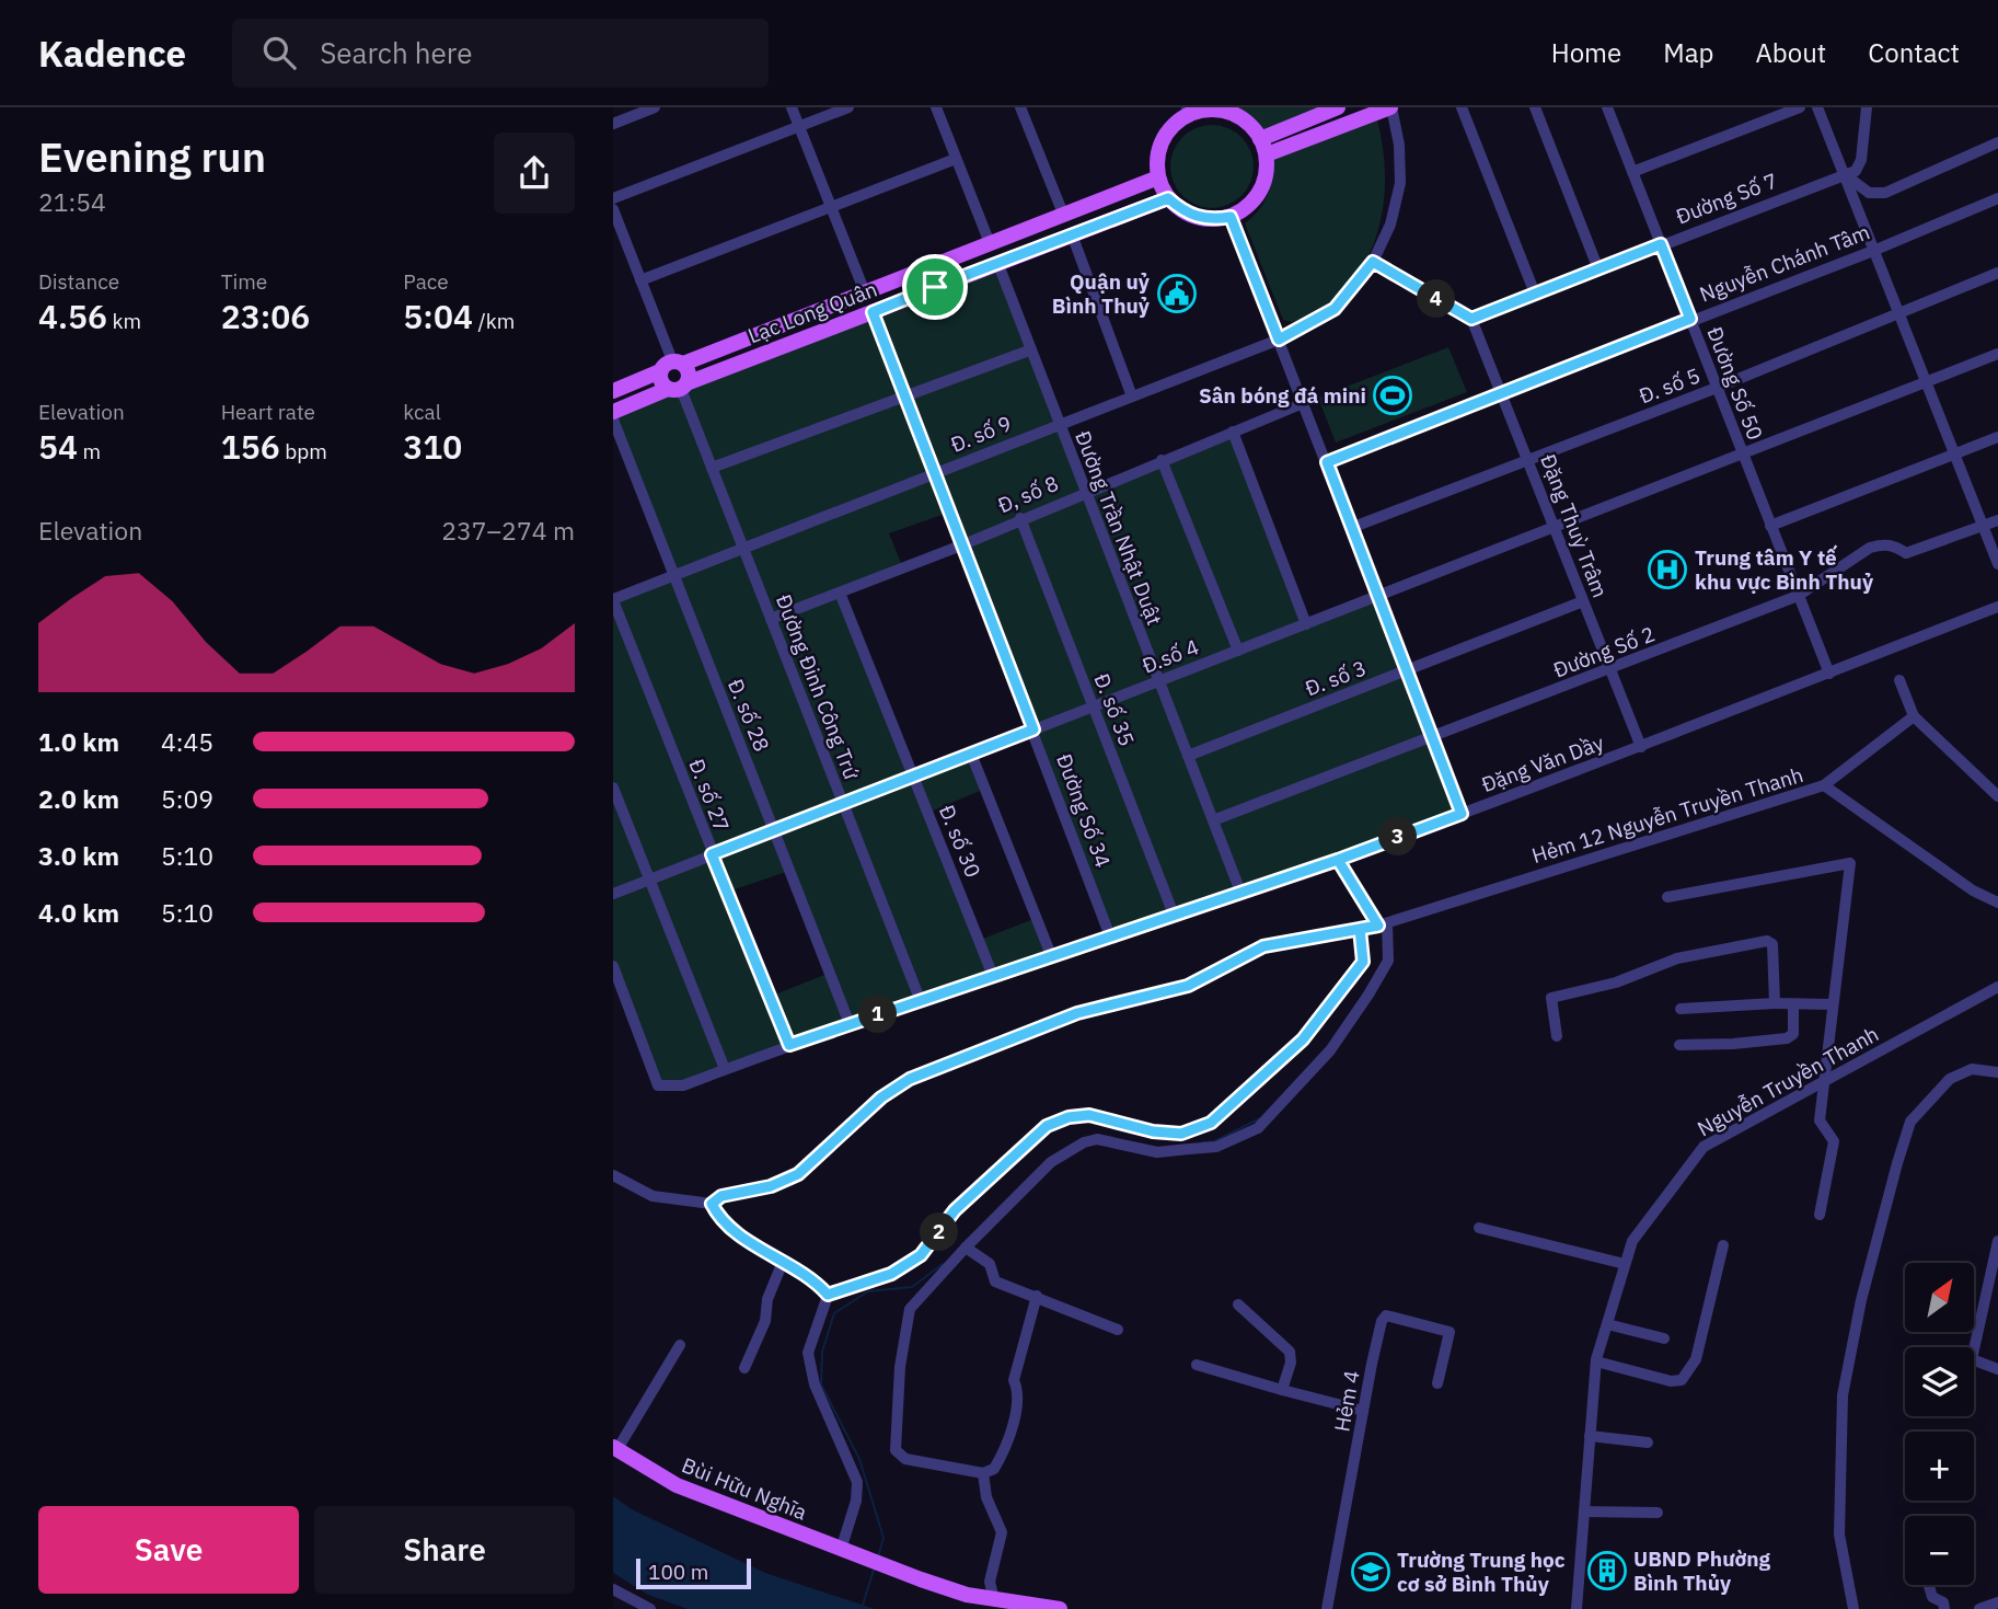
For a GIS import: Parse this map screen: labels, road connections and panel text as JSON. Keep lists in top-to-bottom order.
{
  "streets": {
    "main road": ["Lạc Long Quân", "Bùi Hữu Nghĩa"],
    "street": [
      "Đường Số 7",
      "Nguyễn Chánh Tâm",
      "Đường Số 50",
      "Đ. số 5",
      "Đ. số 9",
      "Đ, số 8",
      "Đặng Thuỳ Trâm",
      "Đường Trần Nhật Duật",
      "Đường Số 2",
      "Đ.số 4",
      "Đ. số 3",
      "Đường Đinh Công Trứ",
      "Đ. số 35",
      "Đ. số 28",
      "Đặng Văn Dầy",
      "Đ. số 27",
      "Đường Số 34",
      "Hẻm 12 Nguyễn Truyền Thanh",
      "Đ. số 30",
      "Nguyễn Truyền Thanh",
      "Hẻm 4"
    ]
  },
  "crossings": [
    ["Đường Số 7", "Đường Số 50"],
    ["Đường Số 7", "Đặng Thuỳ Trâm"],
    ["Nguyễn Chánh Tâm", "Đường Số 50"],
    ["Nguyễn Chánh Tâm", "Đặng Thuỳ Trâm"],
    ["Lạc Long Quân", "Đường Trần Nhật Duật"],
    ["Lạc Long Quân", "Đường Đinh Công Trứ"],
    ["Lạc Long Quân", "Đường Số 34"],
    ["Đường Số 50", "Đ. số 5"],
    ["Đường Số 50", "Đường Số 2"],
    ["Đường Số 50", "Đ.số 4"],
    ["Đường Số 50", "Đặng Văn Dầy"],
    ["Đ. số 5", "Đặng Thuỳ Trâm"],
    ["Đ. số 9", "Đường Trần Nhật Duật"],
    ["Đ. số 9", "Đường Đinh Công Trứ"],
    ["Đ. số 9", "Đ. số 28"],
    ["Đ. số 9", "Đ. số 27"],
    ["Đ. số 9", "Đường Số 34"],
    ["Đ, số 8", "Đường Trần Nhật Duật"],
    ["Đ, số 8", "Đường Đinh Công Trứ"],
    ["Đ, số 8", "Đ. số 35"],
    ["Đ, số 8", "Đường Số 34"],
    ["Đ, số 8", "Đ. số 30"],
    ["Đặng Thuỳ Trâm", "Đường Số 2"],
    ["Đặng Thuỳ Trâm", "Đ.số 4"],
    ["Đặng Thuỳ Trâm", "Đ. số 3"],
    ["Đặng Thuỳ Trâm", "Đặng Văn Dầy"],
    ["Đường Trần Nhật Duật", "Đường Số 2"],
    ["Đường Trần Nhật Duật", "Đ.số 4"],
    ["Đường Trần Nhật Duật", "Đ. số 3"],
    ["Đường Trần Nhật Duật", "Đặng Văn Dầy"],
    ["Đ.số 4", "Đường Đinh Công Trứ"],
    ["Đ.số 4", "Đ. số 35"],
    ["Đ.số 4", "Đ. số 28"],
    ["Đ.số 4", "Đ. số 27"],
    ["Đ.số 4", "Đường Số 34"],
    ["Đ.số 4", "Đ. số 30"],
    ["Đường Đinh Công Trứ", "Đặng Văn Dầy"],
    ["Đ. số 35", "Đặng Văn Dầy"],
    ["Đ. số 28", "Đặng Văn Dầy"],
    ["Đặng Văn Dầy", "Đ. số 27"],
    ["Đặng Văn Dầy", "Đường Số 34"],
    ["Đặng Văn Dầy", "Đ. số 30"]
  ],
  "places": {
    "public building": ["Quận uỷ Bình Thuỷ"],
    "sports": ["Sân bóng đá mini"],
    "hospital": ["Trung tâm Y tế khu vực Bình Thuỷ"],
    "building": ["UBND Phường Bình Thủy"],
    "school or university": ["Trường Trung học cơ sở Bình Thủy"]
  },
  "scale_bar": "100 m",
  "north": "top right",
  "page": {
    "header": "Kadence",
    "search": "Search here",
    "nav": [
      "Home",
      "Map",
      "About",
      "Contact"
    ],
    "heading": ["Evening run", "21:54"],
    "stats": [
      ["Distance", "4.56 km"],
      ["Time", "23:06"],
      ["Pace", "5:04 /km"],
      ["Elevation", "54 m"],
      ["Heart rate", "156 bpm"],
      ["kcal", "310"]
    ],
    "pins": [
      "4",
      "3",
      "1",
      "2"
    ],
    "chart": ["Elevation", "237–274 m"],
    "list": [
      {
        "name": "1.0 km",
        "note": "4:45"
      },
      {
        "name": "2.0 km",
        "note": "5:09"
      },
      {
        "name": "3.0 km",
        "note": "5:10"
      },
      {
        "name": "4.0 km",
        "note": "5:10"
      }
    ],
    "map_buttons": ["+", "−"],
    "buttons": ["Save", "Share"],
    "scale": "100 m"
  }
}
